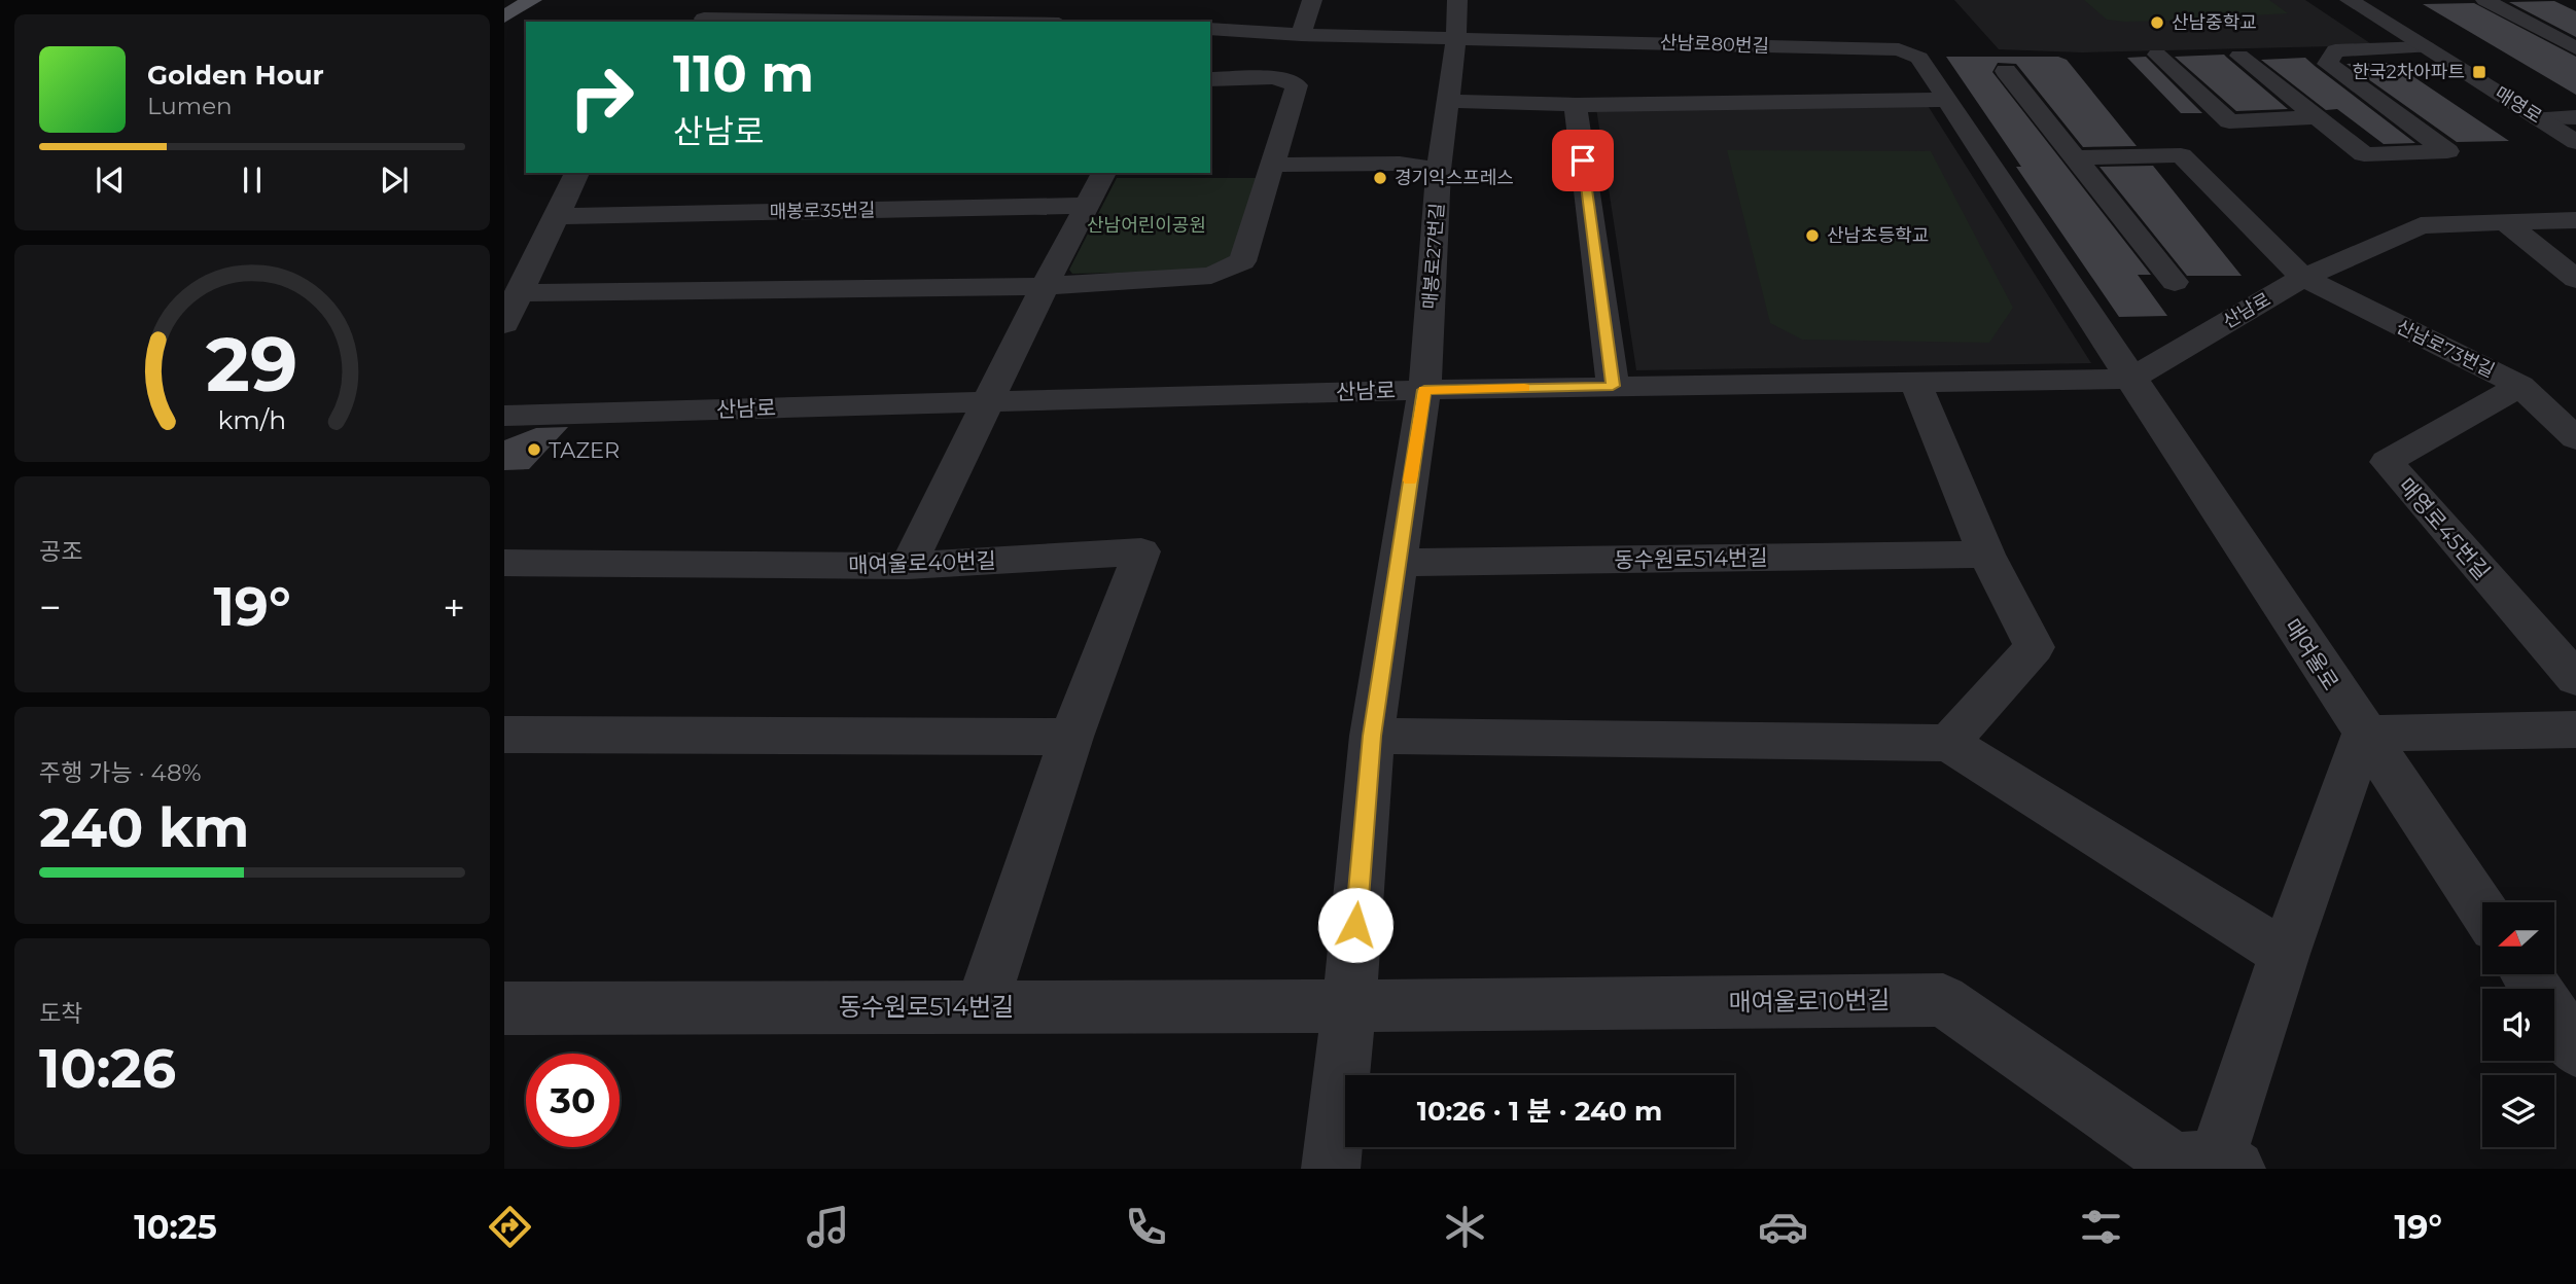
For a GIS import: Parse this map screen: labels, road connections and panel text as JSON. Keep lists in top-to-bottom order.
{
  "streets": {
    "street": [
      "산남로80번길",
      "매영로",
      "매봉로35번길",
      "매봉로27번길",
      "산남로",
      "산남로73번길",
      "매영로45번길",
      "동수원로514번길",
      "매여울로40번길",
      "매여울로",
      "매여울로10번길"
    ]
  },
  "crossings": [
    ["산남로80번길", "매봉로27번길"],
    ["산남로80번길", "산남로"],
    ["산남로80번길", "매여울로"],
    ["매봉로27번길", "산남로"],
    ["산남로", "산남로73번길"],
    ["산남로", "매여울로"],
    ["산남로73번길", "매영로45번길"],
    ["동수원로514번길", "매여울로40번길"],
    ["동수원로514번길", "매여울로10번길"],
    ["매여울로", "매여울로10번길"]
  ],
  "parks": ["산남어린이공원"],
  "places": {
    "other": [
      "산남중학교",
      "경기익스프레스",
      "산남초등학교",
      "TAZER"
    ],
    "transit": ["한국2차아파트"]
  },
  "north": "left",
  "page": {
    "turn": ["110 m", "산남로"],
    "song": ["Golden Hour", "Lumen"],
    "tile": [
      "공조",
      ["주행 가능 · 48%", "240 km"],
      ["도착", "10:26"]
    ],
    "heat": ["−", "19°", "+"],
    "limit": "30",
    "trip": "10:26 · 1 분 · 240 m",
    "tabs": ["10:25", "19°"],
    "gauge": ["29", "km/h"]
  }
}
